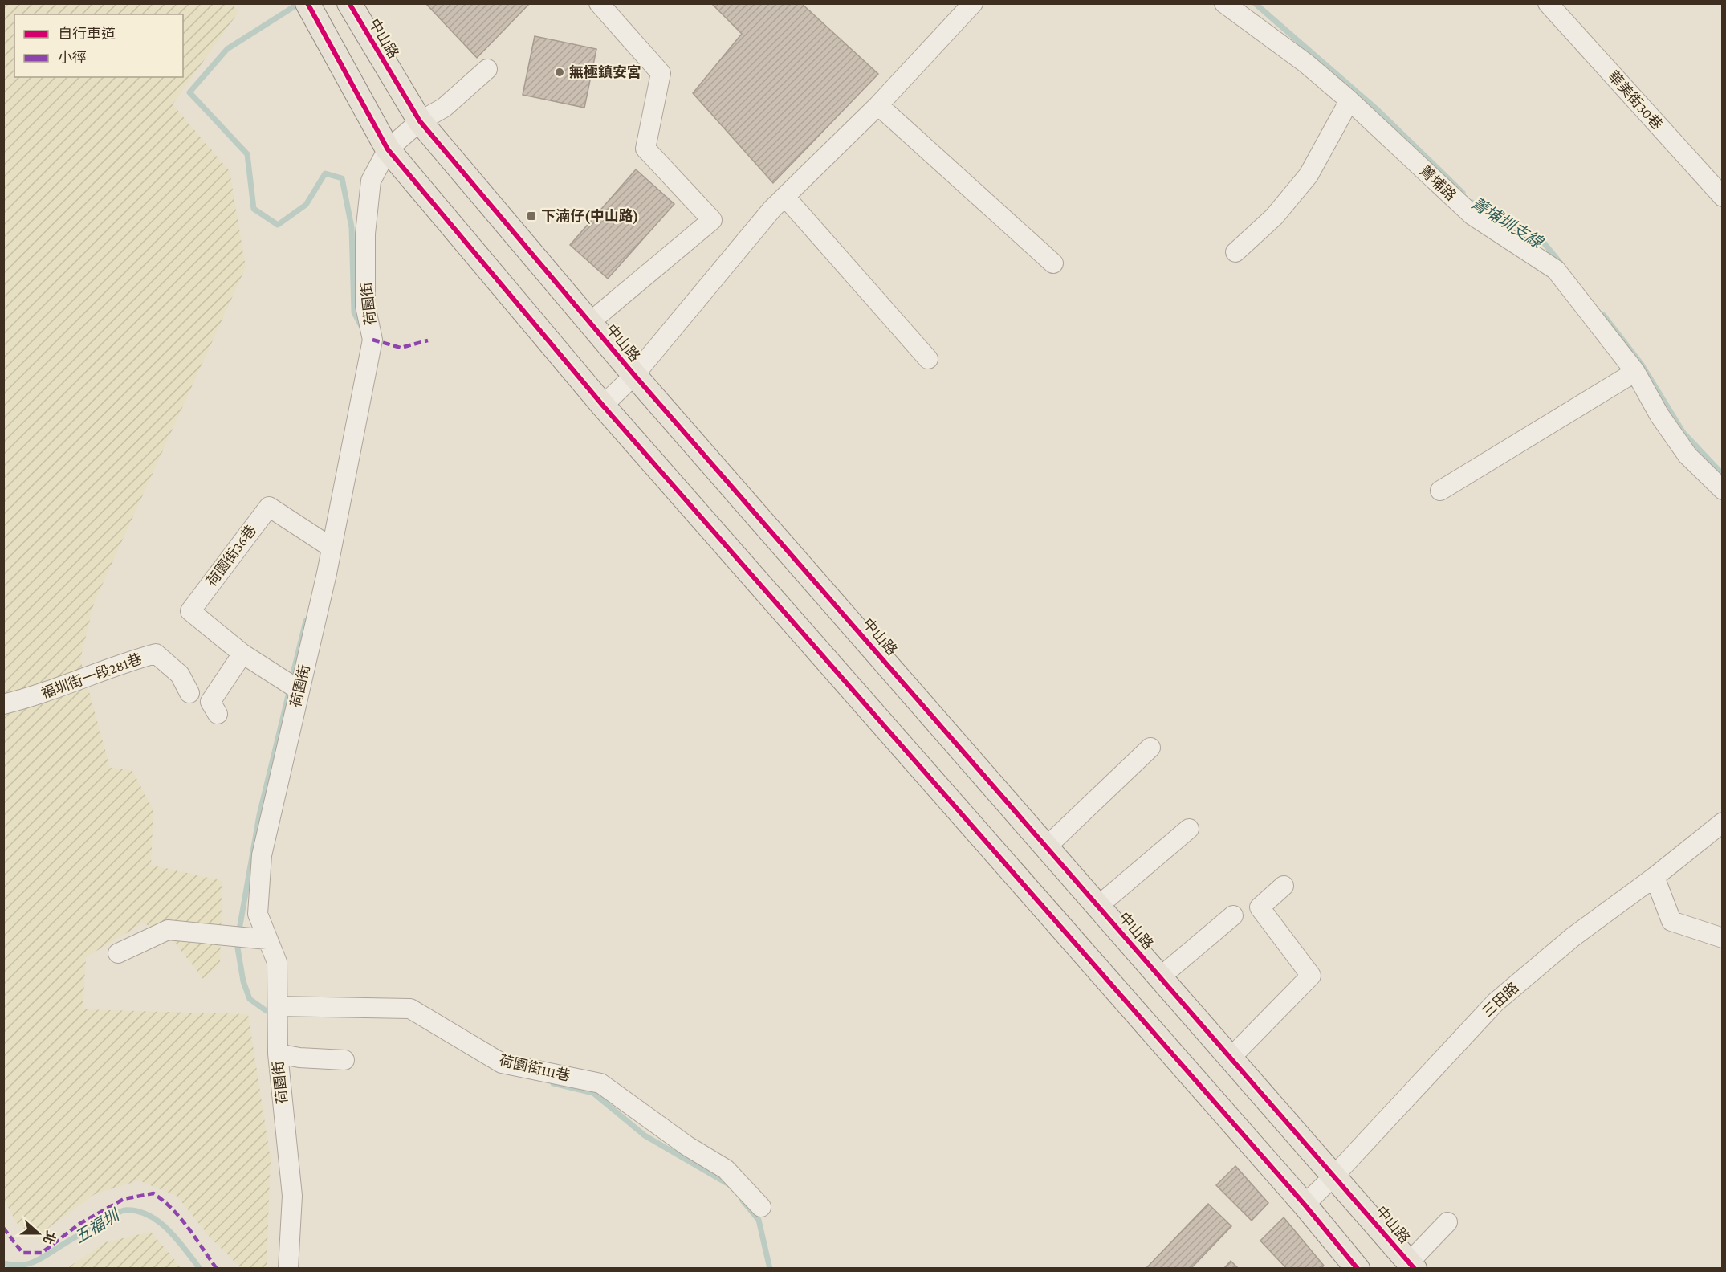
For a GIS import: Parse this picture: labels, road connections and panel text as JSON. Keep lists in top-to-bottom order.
{
  "streets": {
    "main road": ["中山路"],
    "street": [
      "華美街30巷",
      "菁埔路",
      "荷園街",
      "荷園街36巷",
      "福圳街一段281巷",
      "三田路",
      "荷園街111巷"
    ]
  },
  "crossings": [
    ["中山路", "荷園街"],
    ["中山路", "三田路"],
    ["荷園街", "荷園街36巷"],
    ["荷園街", "荷園街111巷"]
  ],
  "water": ["菁埔圳支線", "五福圳"],
  "places": {
    "other": ["無極鎮安宮"],
    "transit": ["下湳仔(中山路)"]
  },
  "legend": ["自行車道", "小徑"],
  "north": "right"
}
